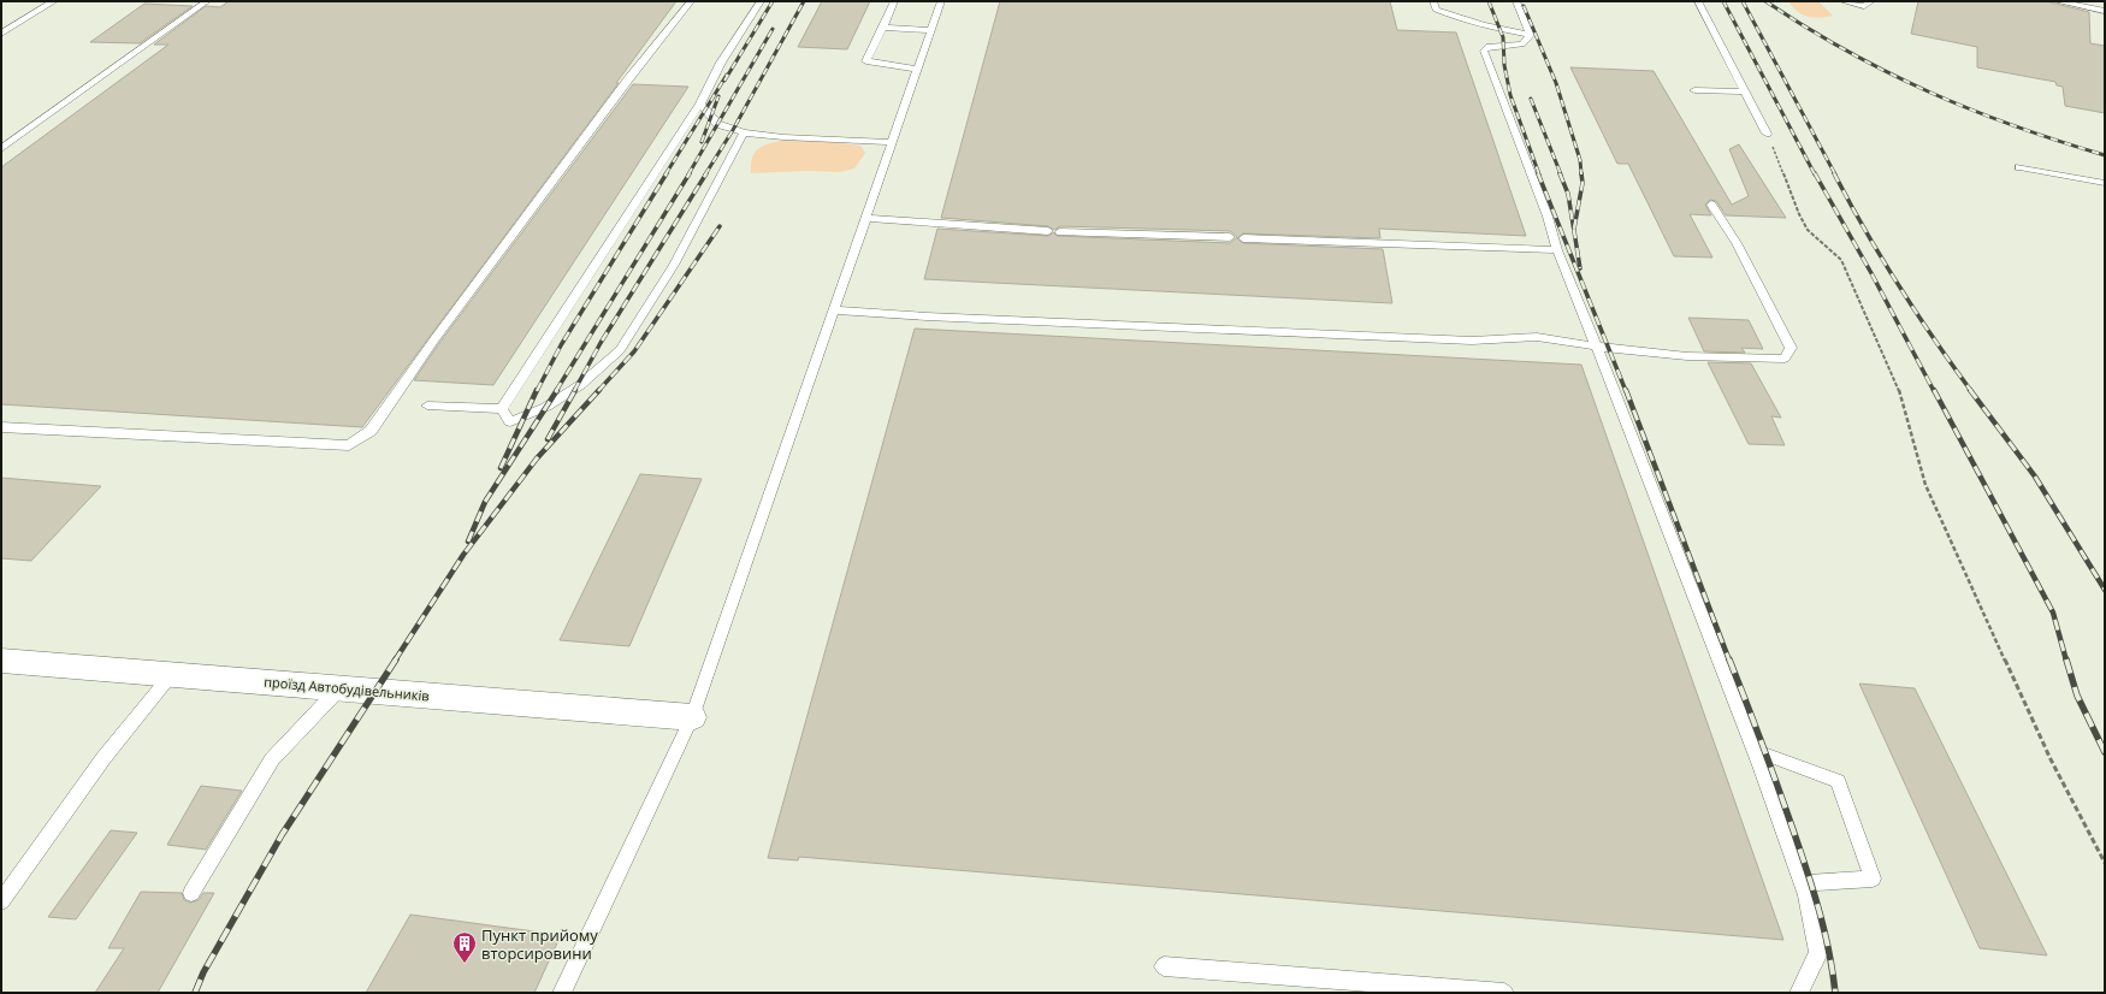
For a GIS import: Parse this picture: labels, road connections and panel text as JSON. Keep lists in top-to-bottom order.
{
  "streets": {
    "street": ["проїзд Автобудівельників"]
  },
  "places": {
    "building": ["Пункт прийому вторсировини"]
  }
}
